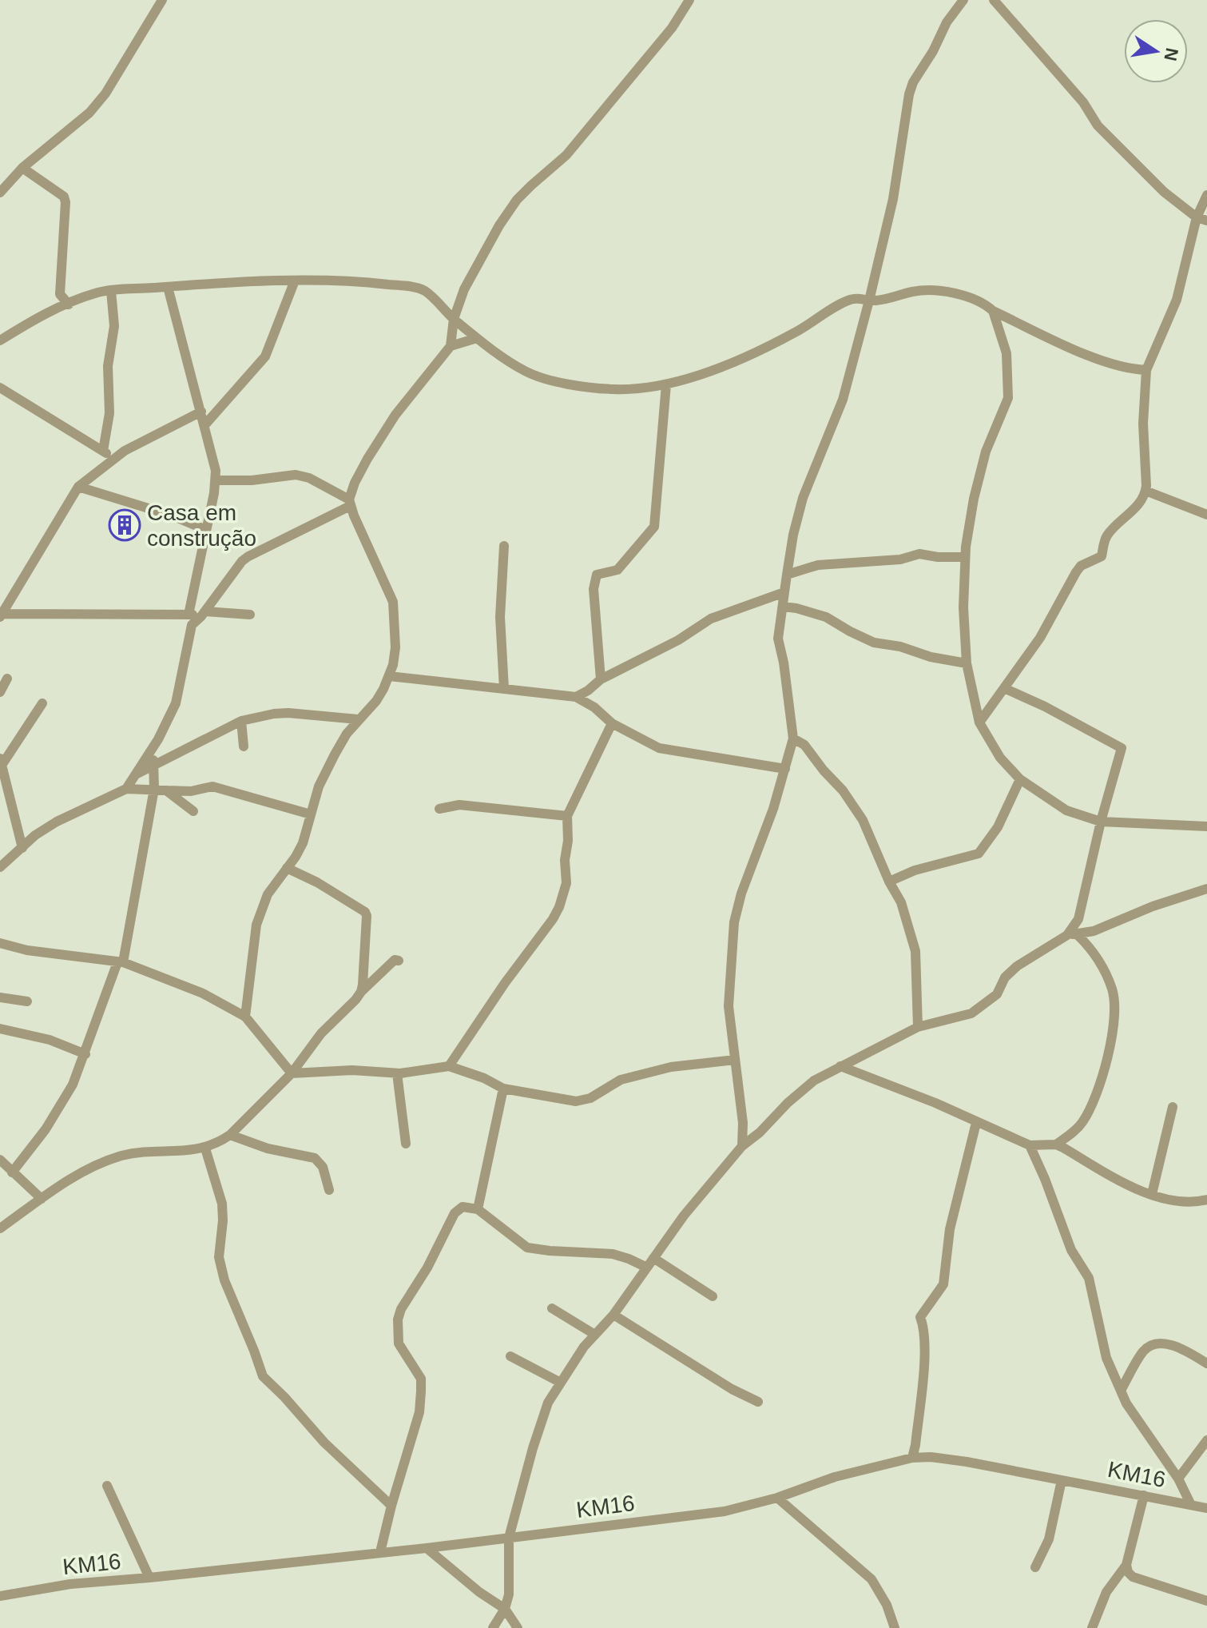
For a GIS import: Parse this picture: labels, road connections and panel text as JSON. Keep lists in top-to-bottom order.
{
  "streets": {
    "street": ["KM16"]
  },
  "places": {
    "building": ["Casa em construção"]
  },
  "north": "right"
}
